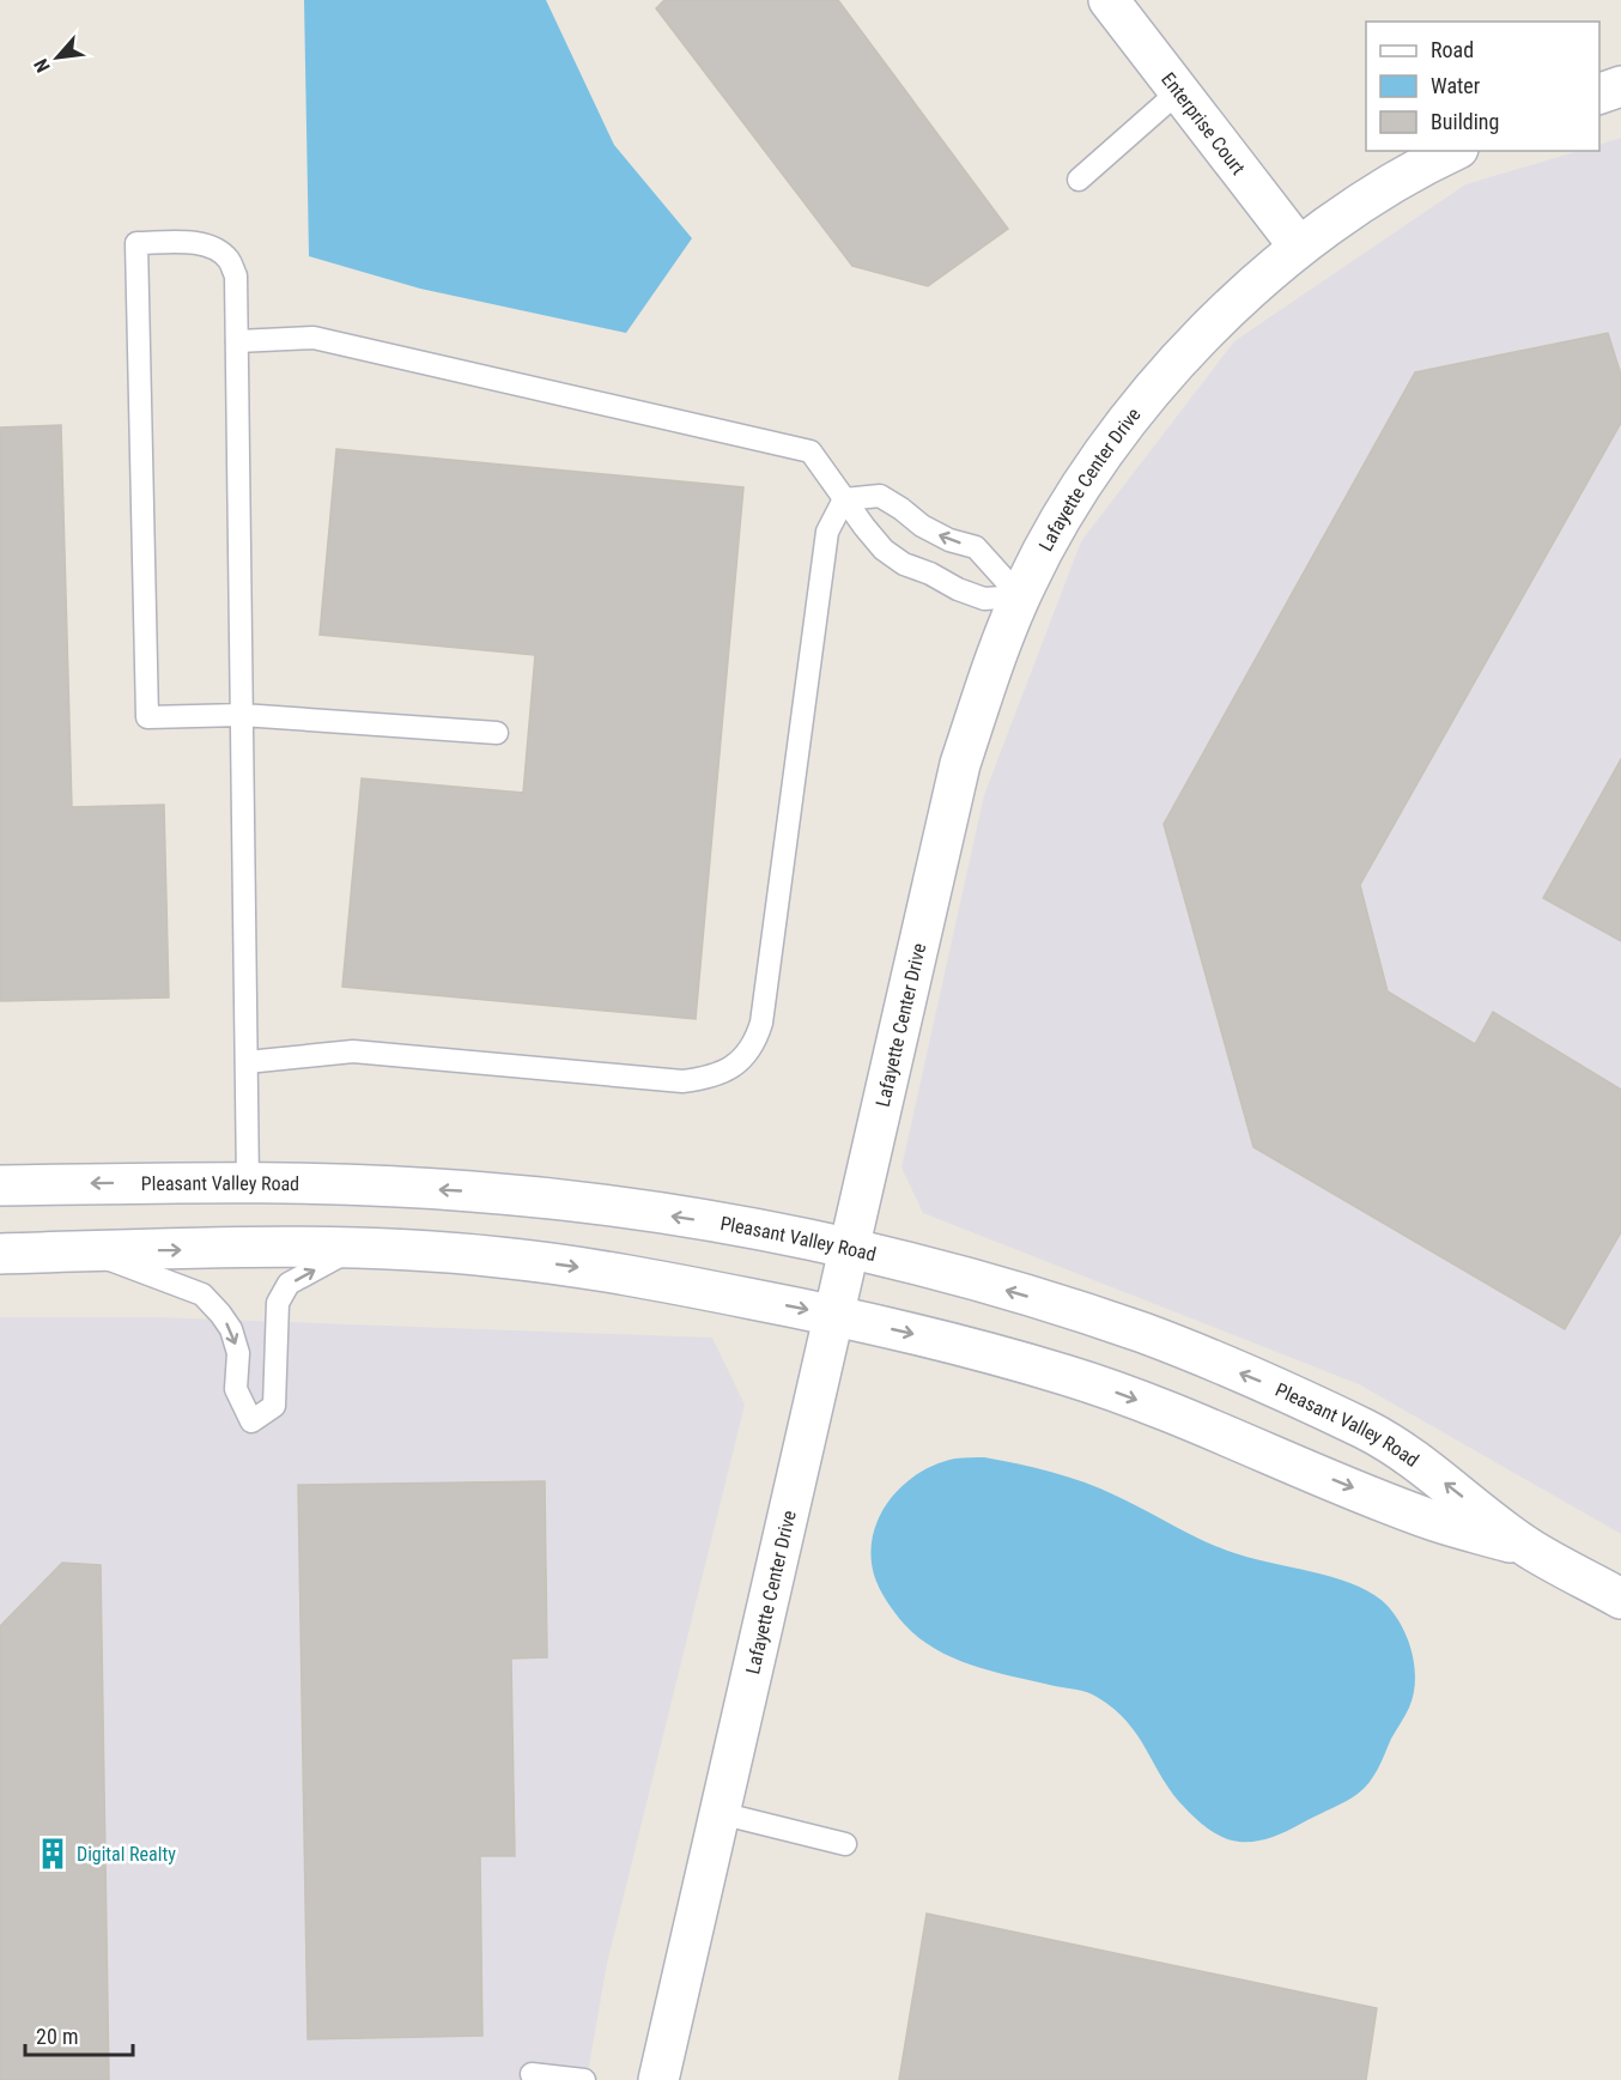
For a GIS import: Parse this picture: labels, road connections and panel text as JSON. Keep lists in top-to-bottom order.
{
  "streets": {
    "main road": ["Enterprise Court", "Lafayette Center Drive", "Pleasant Valley Road"]
  },
  "crossings": [
    ["Enterprise Court", "Lafayette Center Drive"],
    ["Lafayette Center Drive", "Pleasant Valley Road"]
  ],
  "places": {
    "building": ["Digital Realty"]
  },
  "legend": ["Road", "Water", "Building"],
  "scale_bar": "20 m",
  "north": "bottom left"
}
